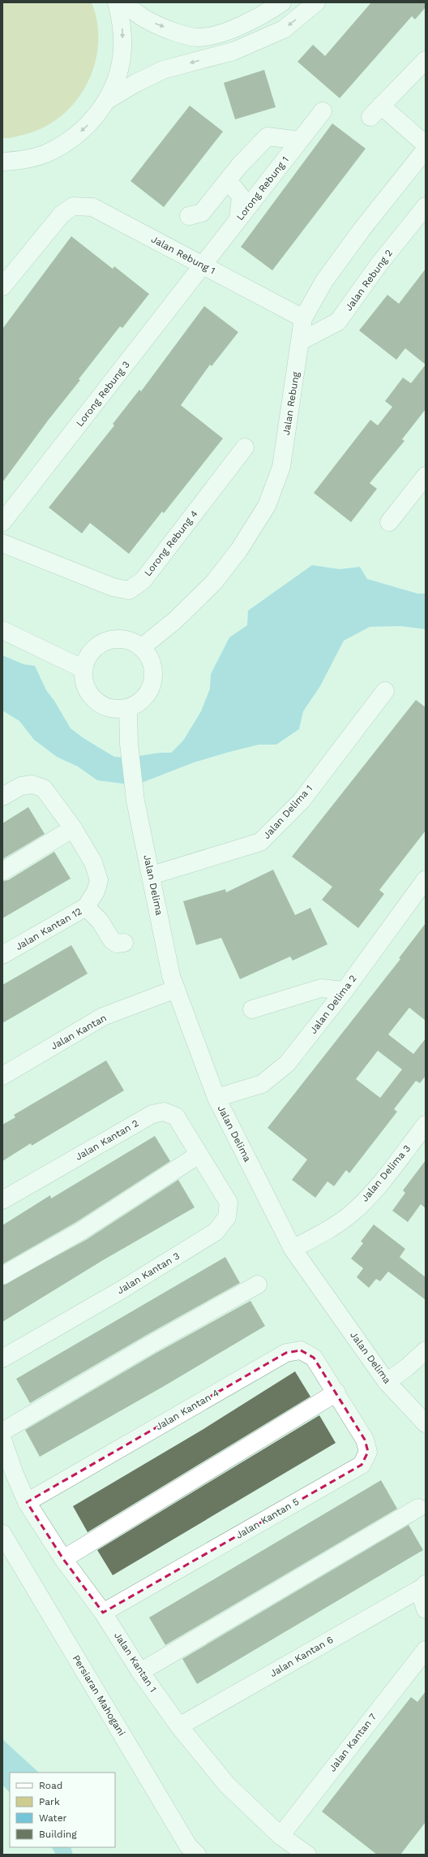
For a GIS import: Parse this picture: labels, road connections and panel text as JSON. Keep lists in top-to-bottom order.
{
  "streets": {
    "street": [
      "Lorong Rebung 1",
      "Jalan Rebung 1",
      "Jalan Rebung 2",
      "Lorong Rebung 3",
      "Jalan Rebung",
      "Lorong Rebung 4",
      "Jalan Delima 1",
      "Jalan Delima",
      "Jalan Kantan 12",
      "Jalan Delima 2",
      "Jalan Kantan",
      "Jalan Kantan 2",
      "Jalan Delima 3",
      "Jalan Kantan 3",
      "Jalan Kantan 4",
      "Jalan Kantan 5",
      "Jalan Kantan 6",
      "Jalan Kantan 1",
      "Persiaran Mahogani",
      "Jalan Kantan 7"
    ]
  },
  "crossings": [
    ["Lorong Rebung 1", "Jalan Rebung 1"],
    ["Lorong Rebung 1", "Lorong Rebung 3"],
    ["Jalan Rebung 1", "Lorong Rebung 3"],
    ["Jalan Rebung 1", "Jalan Rebung"],
    ["Jalan Rebung 2", "Jalan Rebung"],
    ["Jalan Rebung", "Jalan Delima"],
    ["Jalan Delima 1", "Jalan Delima"],
    ["Jalan Delima", "Jalan Delima 2"],
    ["Jalan Delima", "Jalan Kantan"],
    ["Jalan Delima", "Jalan Delima 3"],
    ["Jalan Kantan 2", "Jalan Kantan 3"],
    ["Jalan Kantan 4", "Jalan Kantan 5"],
    ["Jalan Kantan 4", "Jalan Kantan 1"],
    ["Jalan Kantan 5", "Jalan Kantan 1"],
    ["Jalan Kantan 6", "Jalan Kantan 1"],
    ["Jalan Kantan 1", "Jalan Kantan 7"]
  ],
  "legend": [
    "Road",
    "Park",
    "Water",
    "Building"
  ]
}
